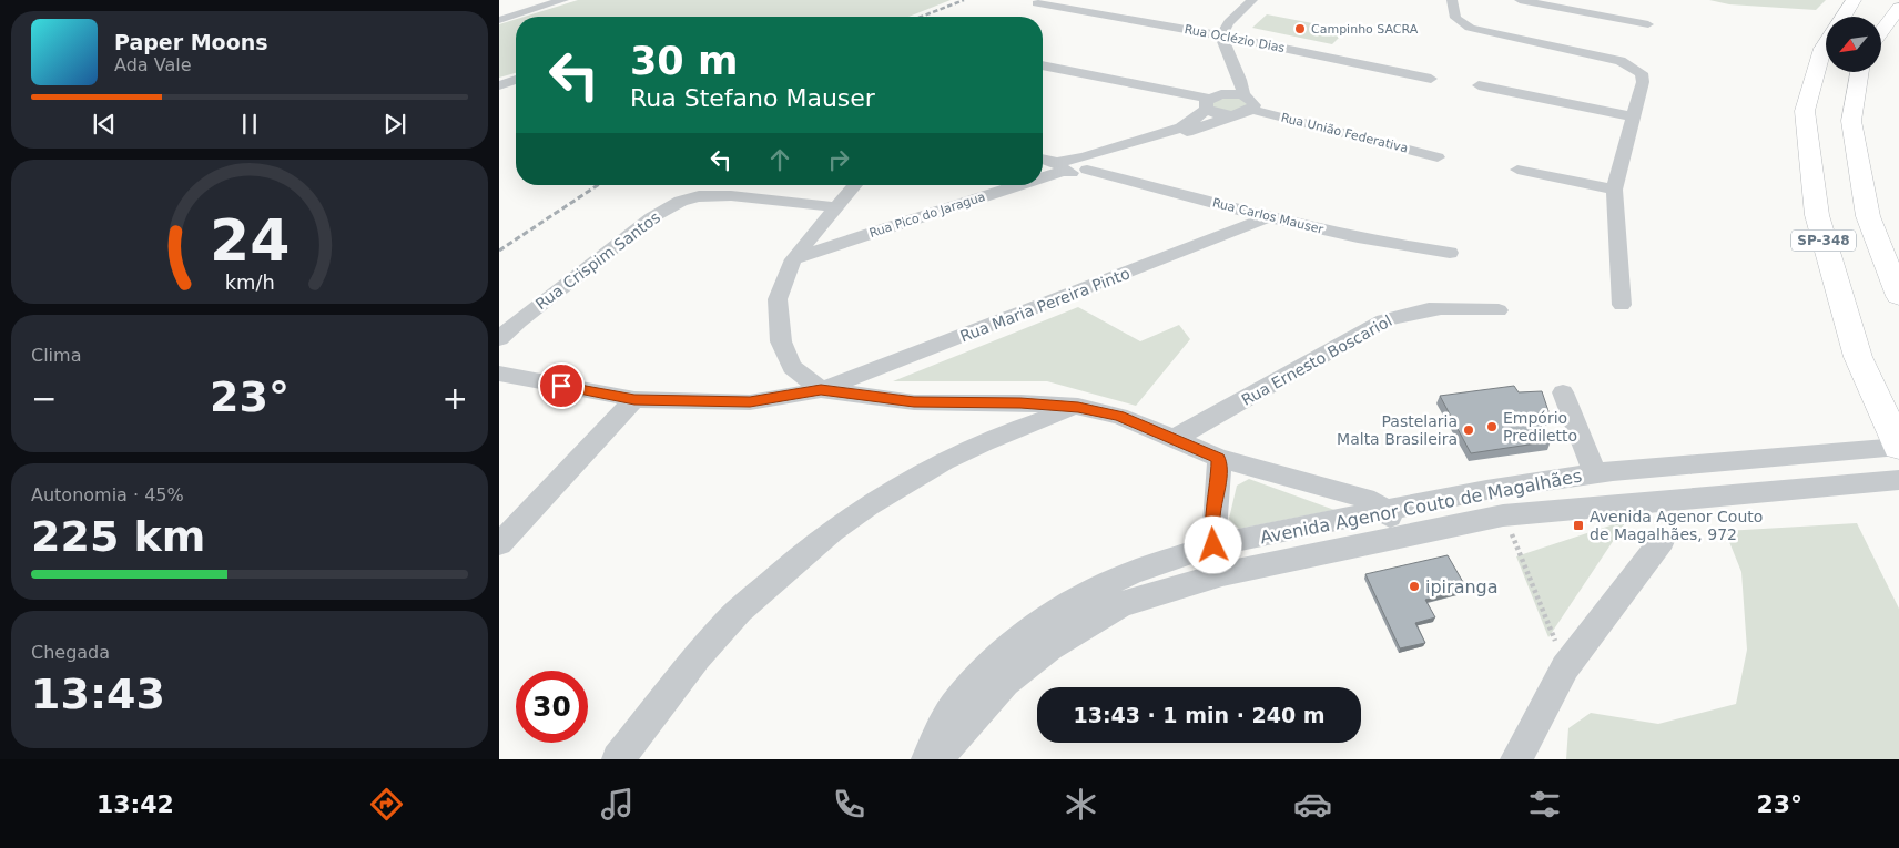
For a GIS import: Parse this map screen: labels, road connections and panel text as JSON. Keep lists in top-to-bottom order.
{
  "streets": {
    "highway": ["SP-348"],
    "street": [
      "Rua Oclézio Dias",
      "Rua União Federativa",
      "Rua Pico do Jaragua",
      "Rua Carlos Mauser",
      "Rua Crispim Santos",
      "Rua Maria Pereira Pinto",
      "Rua Ernesto Boscariol",
      "Avenida Agenor Couto de Magalhães"
    ]
  },
  "crossings": [
    ["Rua Pico do Jaragua", "Rua Carlos Mauser"],
    ["Rua Carlos Mauser", "Rua Maria Pereira Pinto"],
    ["SP-348", "Avenida Agenor Couto de Magalhães"]
  ],
  "places": {
    "other": [
      "Campinho SACRA",
      "Empório Prediletto",
      "Pastelaria Malta Brasileira",
      "ipiranga"
    ],
    "transit": ["Avenida Agenor Couto de Magalhães, 972"]
  },
  "north": "bottom left",
  "page": {
    "turn": ["30 m", "Rua Stefano Mauser"],
    "song": ["Paper Moons", "Ada Vale"],
    "tile": [
      "Clima",
      ["Autonomia · 45%", "225 km"],
      ["Chegada", "13:43"]
    ],
    "heat": ["−", "23°", "+"],
    "limit": "30",
    "trip": "13:43 · 1 min · 240 m",
    "tabs": ["13:42", "23°"],
    "gauge": ["24", "km/h"]
  }
}
